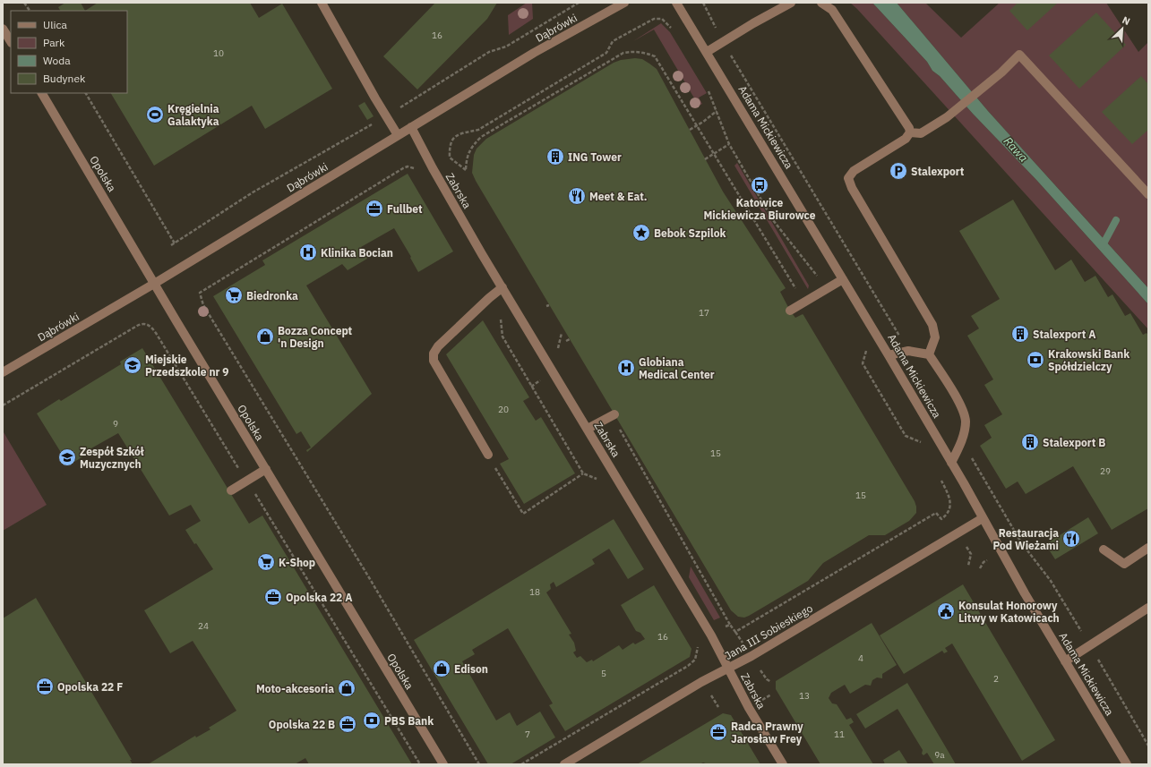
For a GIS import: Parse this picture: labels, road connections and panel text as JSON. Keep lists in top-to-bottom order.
{
  "streets": {
    "street": [
      "Dąbrówki",
      "Adama Mickiewicza",
      "Opolska",
      "Zabrska",
      "Jana III Sobieskiego"
    ]
  },
  "crossings": [
    ["Dąbrówki", "Opolska"],
    ["Dąbrówki", "Zabrska"],
    ["Adama Mickiewicza", "Jana III Sobieskiego"],
    ["Zabrska", "Jana III Sobieskiego"]
  ],
  "water": ["Rawa"],
  "places": {
    "sports": ["Kręgielnia Galaktyka"],
    "building": ["ING Tower", "Stalexport A", "Stalexport B"],
    "parking": ["Stalexport"],
    "bus stop": ["Katowice Mickiewicza Biurowce"],
    "restaurant": ["Meet & Eat.", "Restauracja Pod Wieżami"],
    "office": [
      "Fullbet",
      "Opolska 22 A",
      "Opolska 22 F",
      "Opolska 22 B",
      "Radca Prawny Jarosław Frey"
    ],
    "place": ["Bebok Szpilok"],
    "hospital": ["Klinika Bocian", "Globiana Medical Center"],
    "supermarket": ["Biedronka", "K-Shop"],
    "shop": ["Bozza Concept 'n Design", "Edison", "Moto-akcesoria"],
    "bank": ["Krakowski Bank Spółdzielczy", "PBS Bank"],
    "school or university": ["Miejskie Przedszkole nr 9", "Zespół Szkół Muzycznych"],
    "public building": ["Konsulat Honorowy Litwy w Katowicach"]
  },
  "house_numbers": [
    "16",
    "10",
    "17",
    "20",
    "9",
    "15",
    "29",
    "15",
    "18",
    "24",
    "16",
    "4",
    "5",
    "2",
    "13",
    "7",
    "11",
    "9a"
  ],
  "legend": [
    "Ulica",
    "Park",
    "Woda",
    "Budynek"
  ],
  "north": "top right"
}
